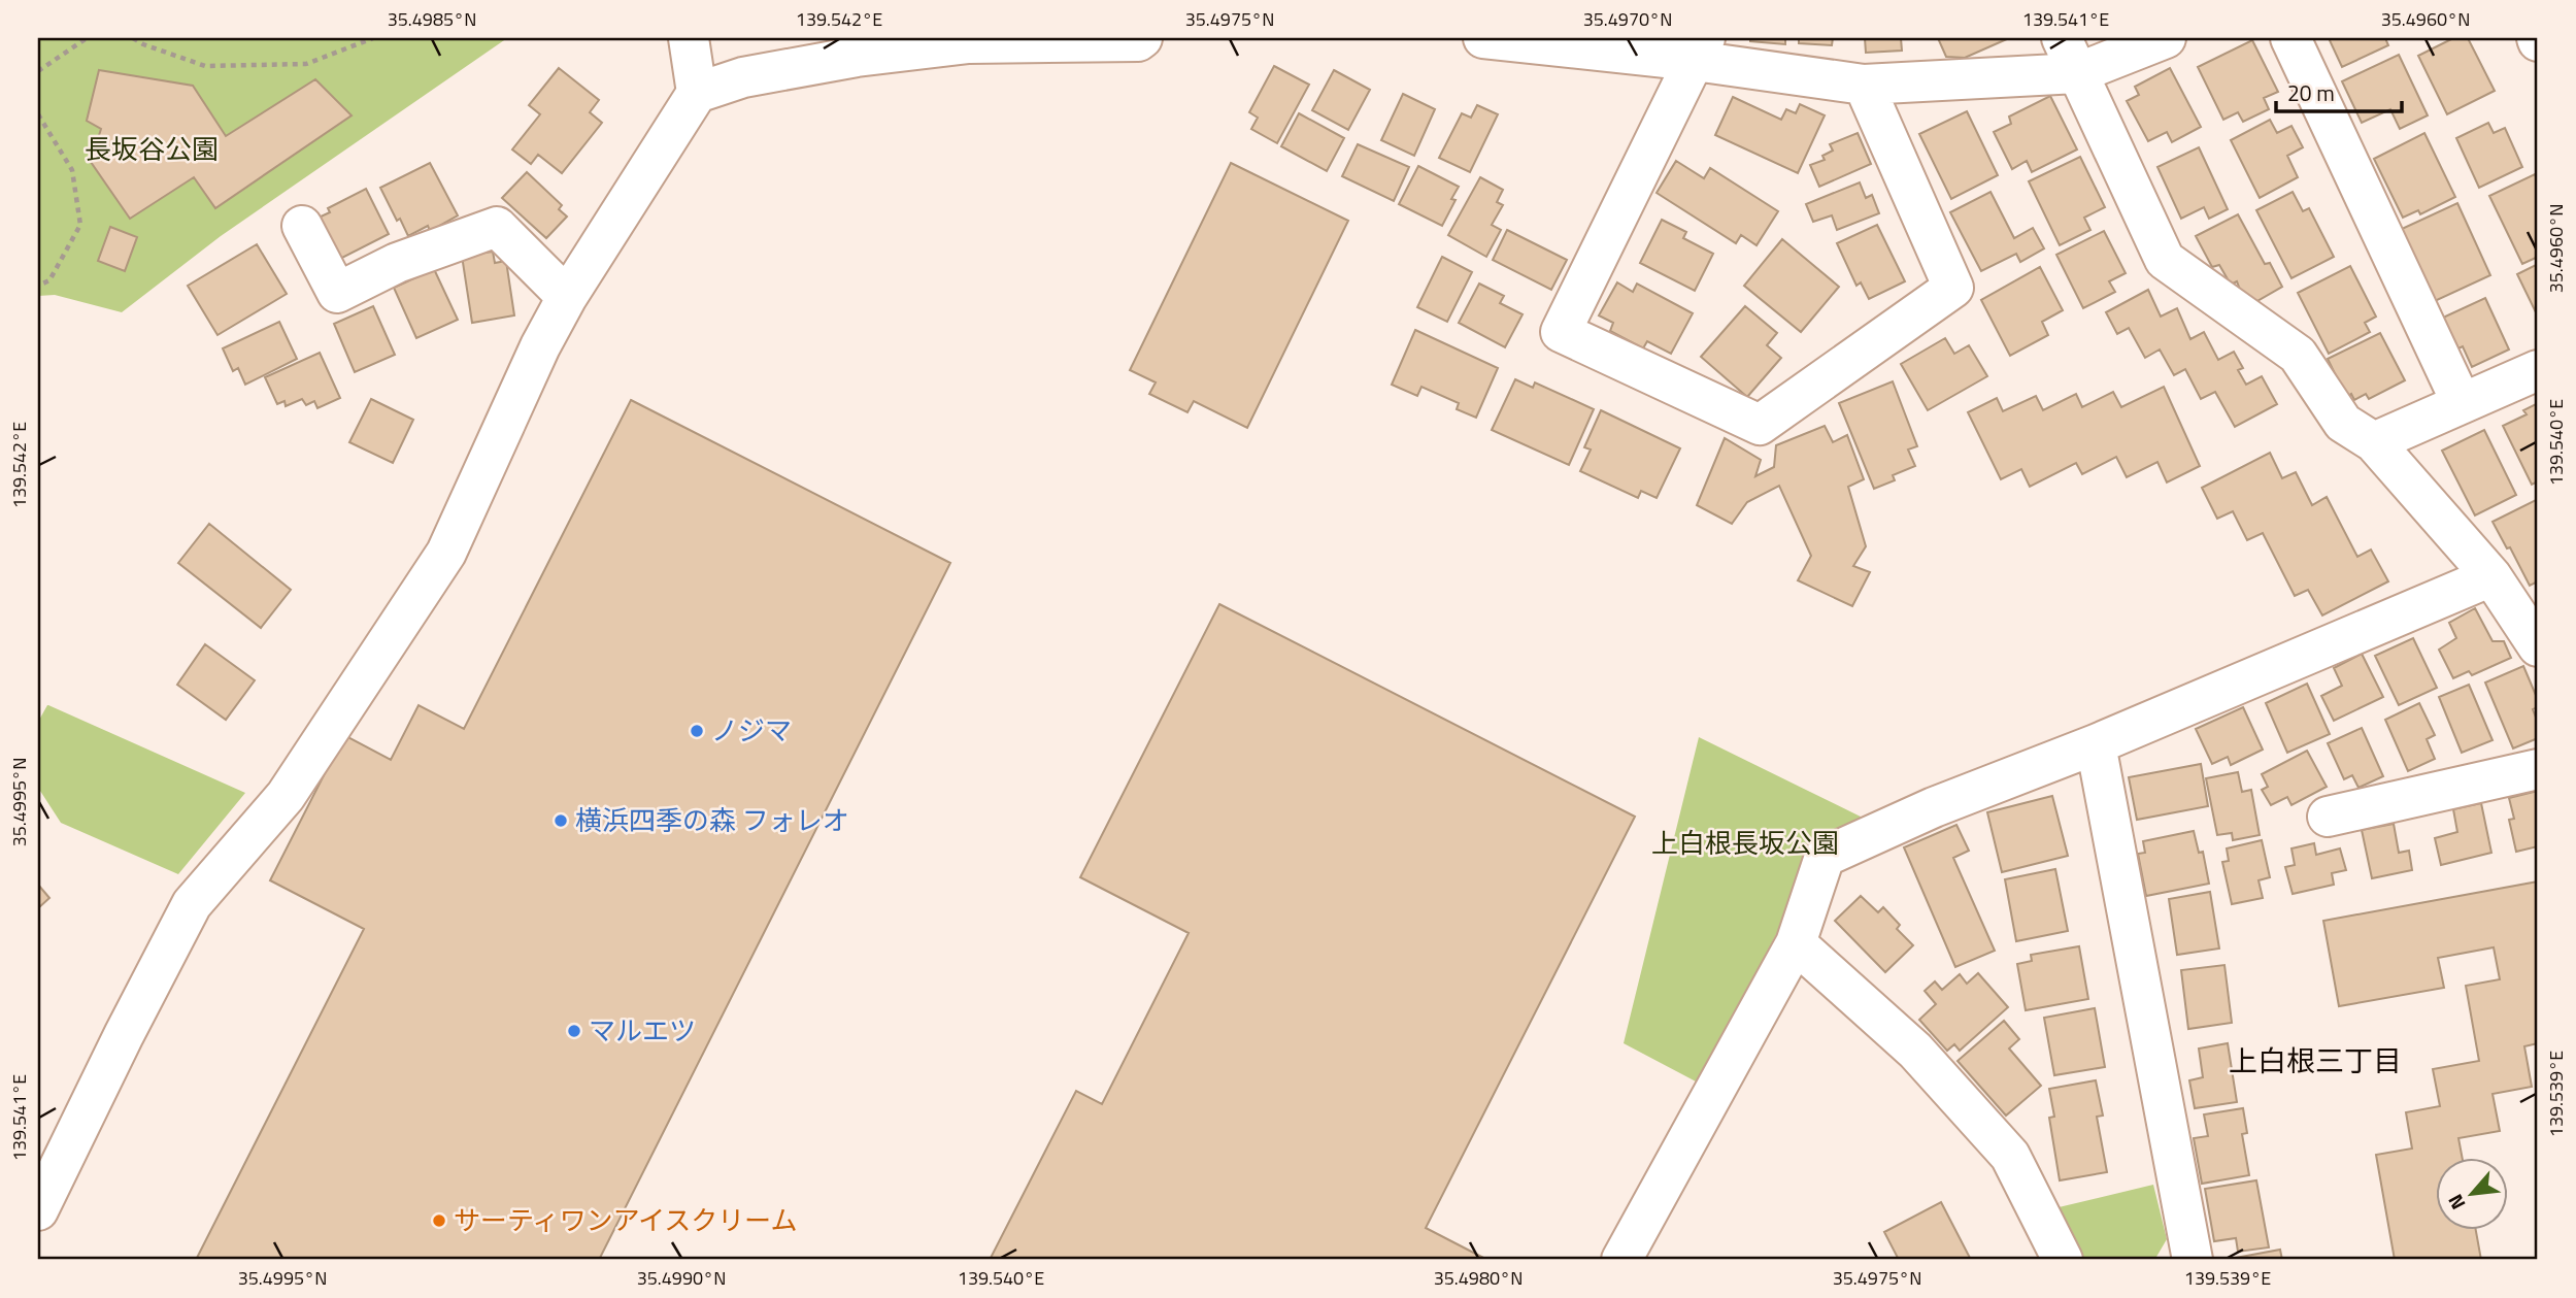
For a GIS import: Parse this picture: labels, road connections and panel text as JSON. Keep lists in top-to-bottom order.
{
  "districts": ["上白根三丁目"],
  "parks": ["長坂谷公園", "上白根長坂公園"],
  "places": [
    "ノジマ",
    "横浜四季の森 フォレオ",
    "マルエツ",
    "サーティワンアイスクリーム"
  ],
  "scale_bar": "20 m",
  "north": "bottom left",
  "coordinates": [
    "35.4985°N",
    "139.542°E",
    "35.4975°N",
    "35.4970°N",
    "139.541°E",
    "35.4960°N",
    "139.540°E",
    "35.4995°N",
    "139.539°E",
    "35.4990°N",
    "35.4980°N"
  ]
}
